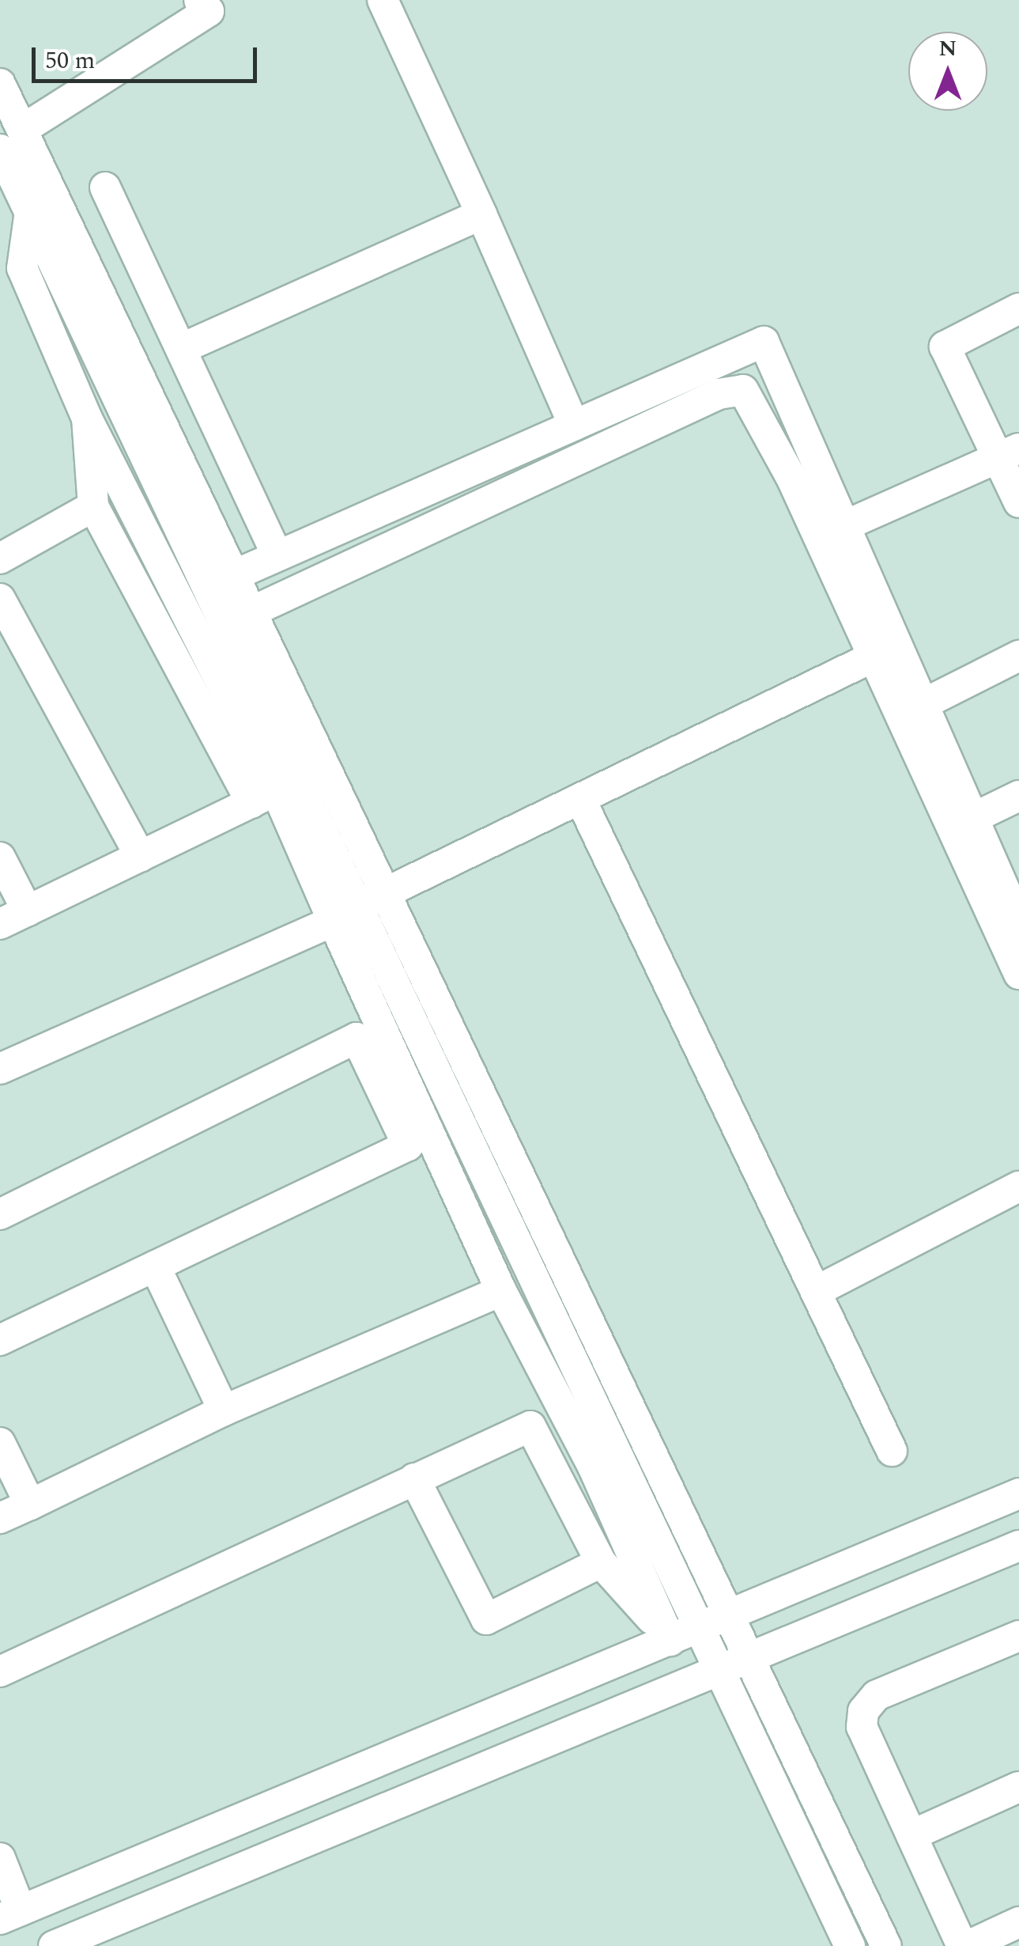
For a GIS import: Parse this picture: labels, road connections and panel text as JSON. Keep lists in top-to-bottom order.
{
  "scale_bar": "50 m",
  "north": "top"
}
